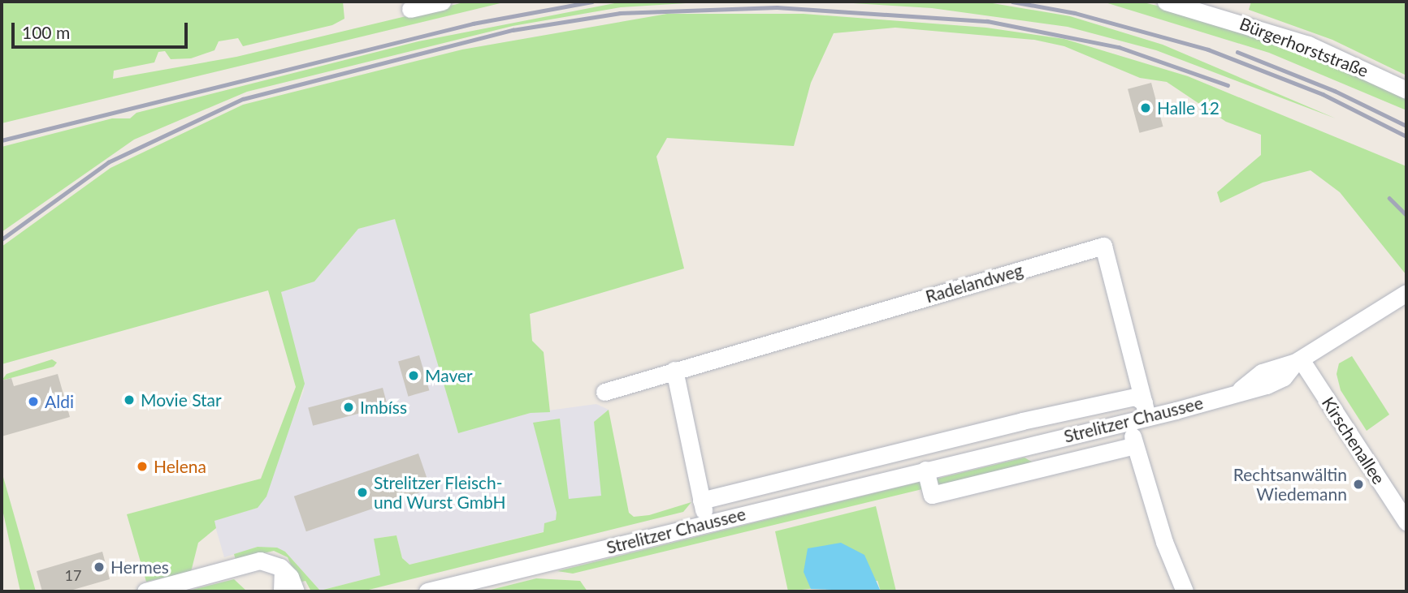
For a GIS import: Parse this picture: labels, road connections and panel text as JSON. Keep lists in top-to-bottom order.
{
  "streets": {
    "street": [
      "Bürgerhorststraße",
      "Radelandweg",
      "Strelitzer Chaussee",
      "Kirschenallee"
    ]
  },
  "crossings": [
    ["Radelandweg", "Strelitzer Chaussee"],
    ["Strelitzer Chaussee", "Kirschenallee"]
  ],
  "places": [
    "Halle 12",
    "Maver",
    "Movie Star",
    "Aldi",
    "Imbíss",
    "Helena",
    "Rechtsanwältin Wiedemann",
    "Strelitzer Fleisch- und Wurst GmbH",
    "Hermes"
  ],
  "house_numbers": ["17"],
  "scale_bar": "100 m"
}
